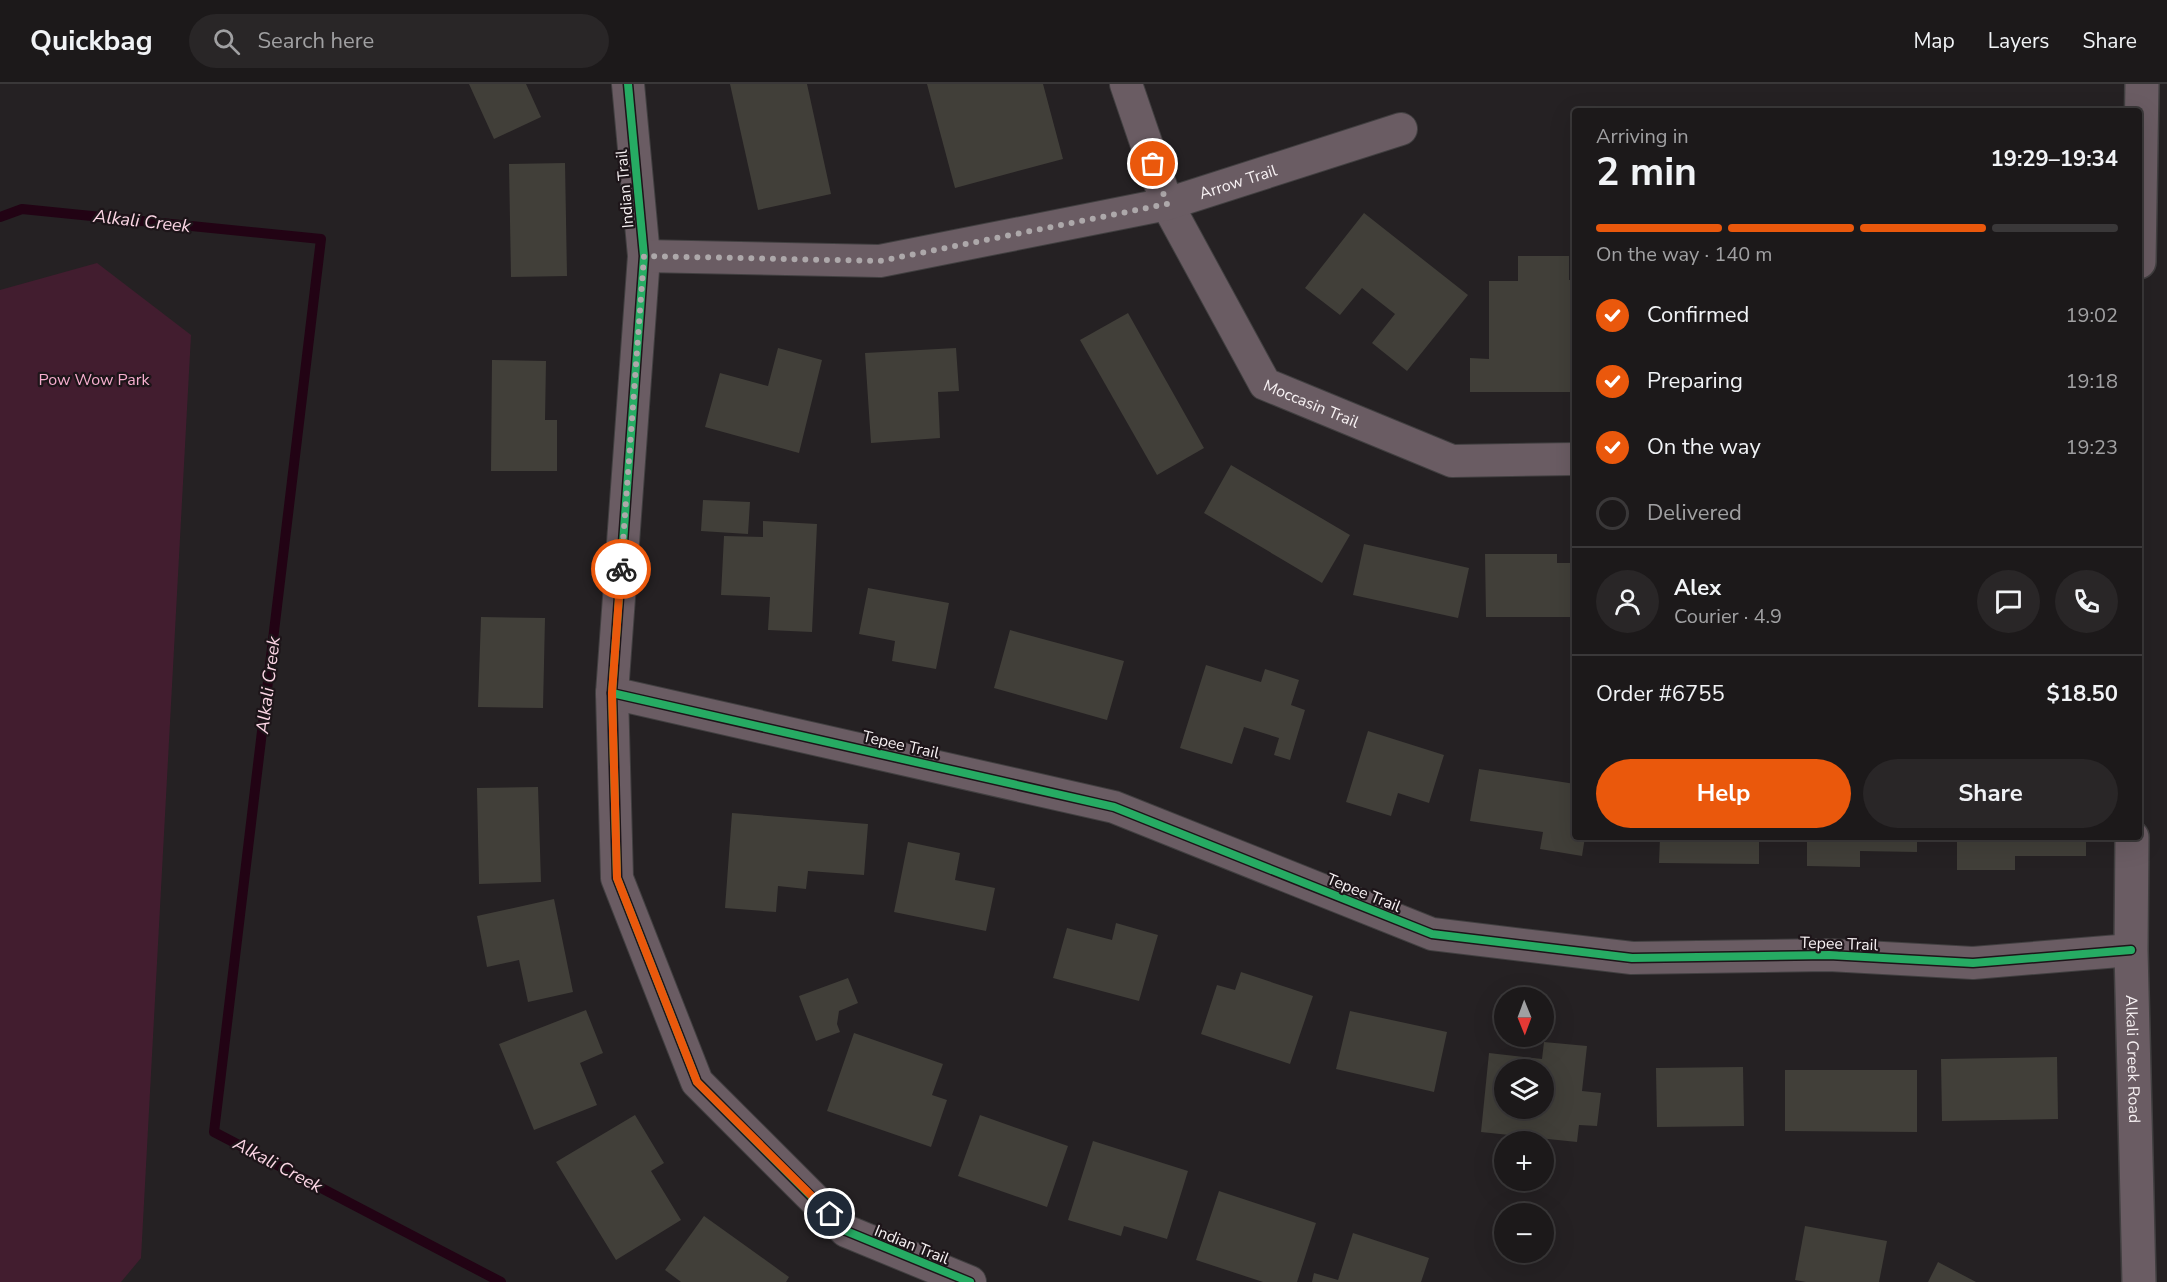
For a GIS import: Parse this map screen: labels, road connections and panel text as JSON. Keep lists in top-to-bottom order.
{
  "streets": {
    "street": [
      "Arrow Trail",
      "Indian Trail",
      "Moccasin Trail",
      "Tepee Trail",
      "Alkali Creek Road"
    ]
  },
  "crossings": [
    ["Arrow Trail", "Indian Trail"],
    ["Arrow Trail", "Moccasin Trail"],
    ["Indian Trail", "Tepee Trail"],
    ["Tepee Trail", "Alkali Creek Road"]
  ],
  "water": ["Alkali Creek"],
  "parks": ["Pow Wow Park"],
  "north": "bottom",
  "page": {
    "header": "Quickbag",
    "search": "Search here",
    "nav": ["Map", "Layers", "Share"],
    "heading": ["2 min", "Arriving in", "19:29–19:34"],
    "panel": [
      "Alex",
      "Courier · 4.9",
      "Order #6755",
      "$18.50"
    ],
    "bar": "On the way · 140 m",
    "list": [
      ["Confirmed", "19:02"],
      ["Preparing", "19:18"],
      ["On the way", "19:23"],
      "Delivered"
    ],
    "buttons": ["Help", "Share"],
    "map_buttons": ["+", "−"]
  }
}
